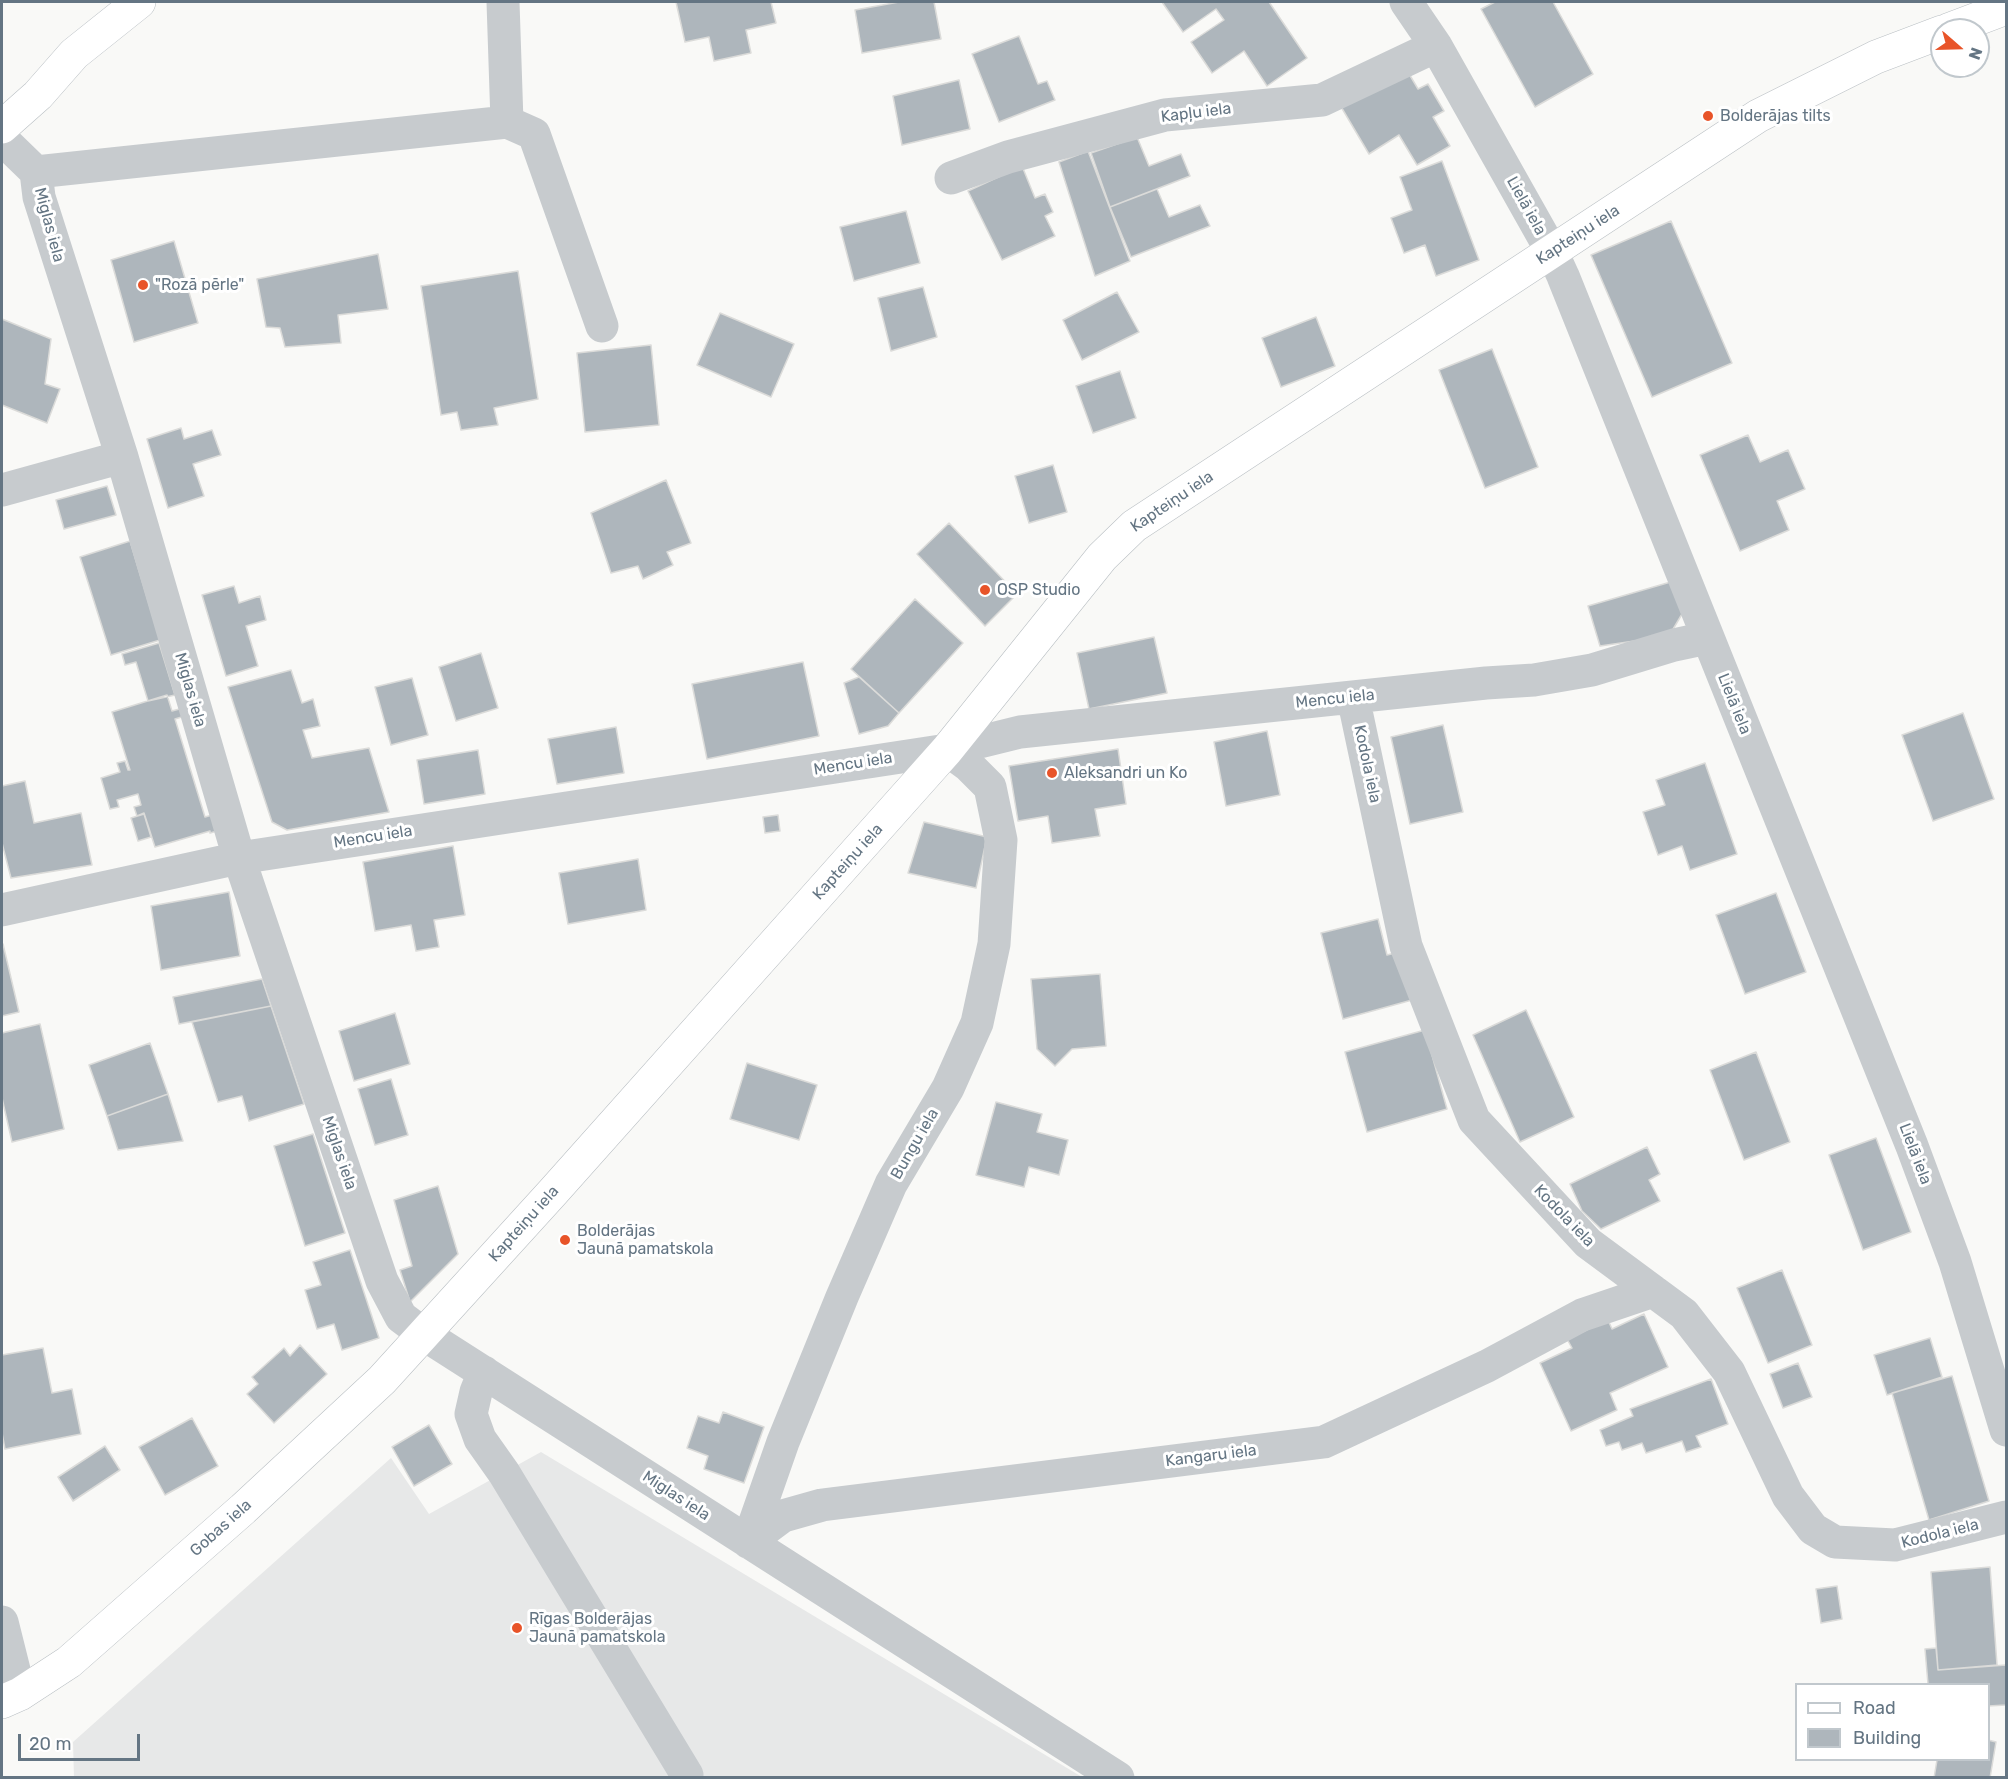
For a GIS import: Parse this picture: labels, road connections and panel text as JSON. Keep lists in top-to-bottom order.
{
  "streets": {
    "street": [
      "Kapļu iela",
      "Lielā iela",
      "Miglas iela",
      "Kapteiņu iela",
      "Mencu iela",
      "Kodola iela",
      "Bungu iela",
      "Kangaru iela",
      "Gobas iela"
    ]
  },
  "crossings": [
    ["Kapļu iela", "Lielā iela"],
    ["Lielā iela", "Kapteiņu iela"],
    ["Lielā iela", "Mencu iela"],
    ["Miglas iela", "Kapteiņu iela"],
    ["Miglas iela", "Mencu iela"],
    ["Miglas iela", "Bungu iela"],
    ["Miglas iela", "Kangaru iela"],
    ["Miglas iela", "Gobas iela"],
    ["Kapteiņu iela", "Mencu iela"],
    ["Kapteiņu iela", "Bungu iela"],
    ["Kapteiņu iela", "Gobas iela"],
    ["Mencu iela", "Kodola iela"],
    ["Mencu iela", "Bungu iela"],
    ["Kodola iela", "Kangaru iela"],
    ["Bungu iela", "Kangaru iela"]
  ],
  "places": [
    "Bolderājas tilts",
    "\"Rozā pērle\"",
    "OSP Studio",
    "Aleksandri un Ko",
    "Bolderājas Jaunā pamatskola",
    "Rīgas Bolderājas Jaunā pamatskola"
  ],
  "legend": ["Road", "Building"],
  "scale_bar": "20 m",
  "north": "right"
}
